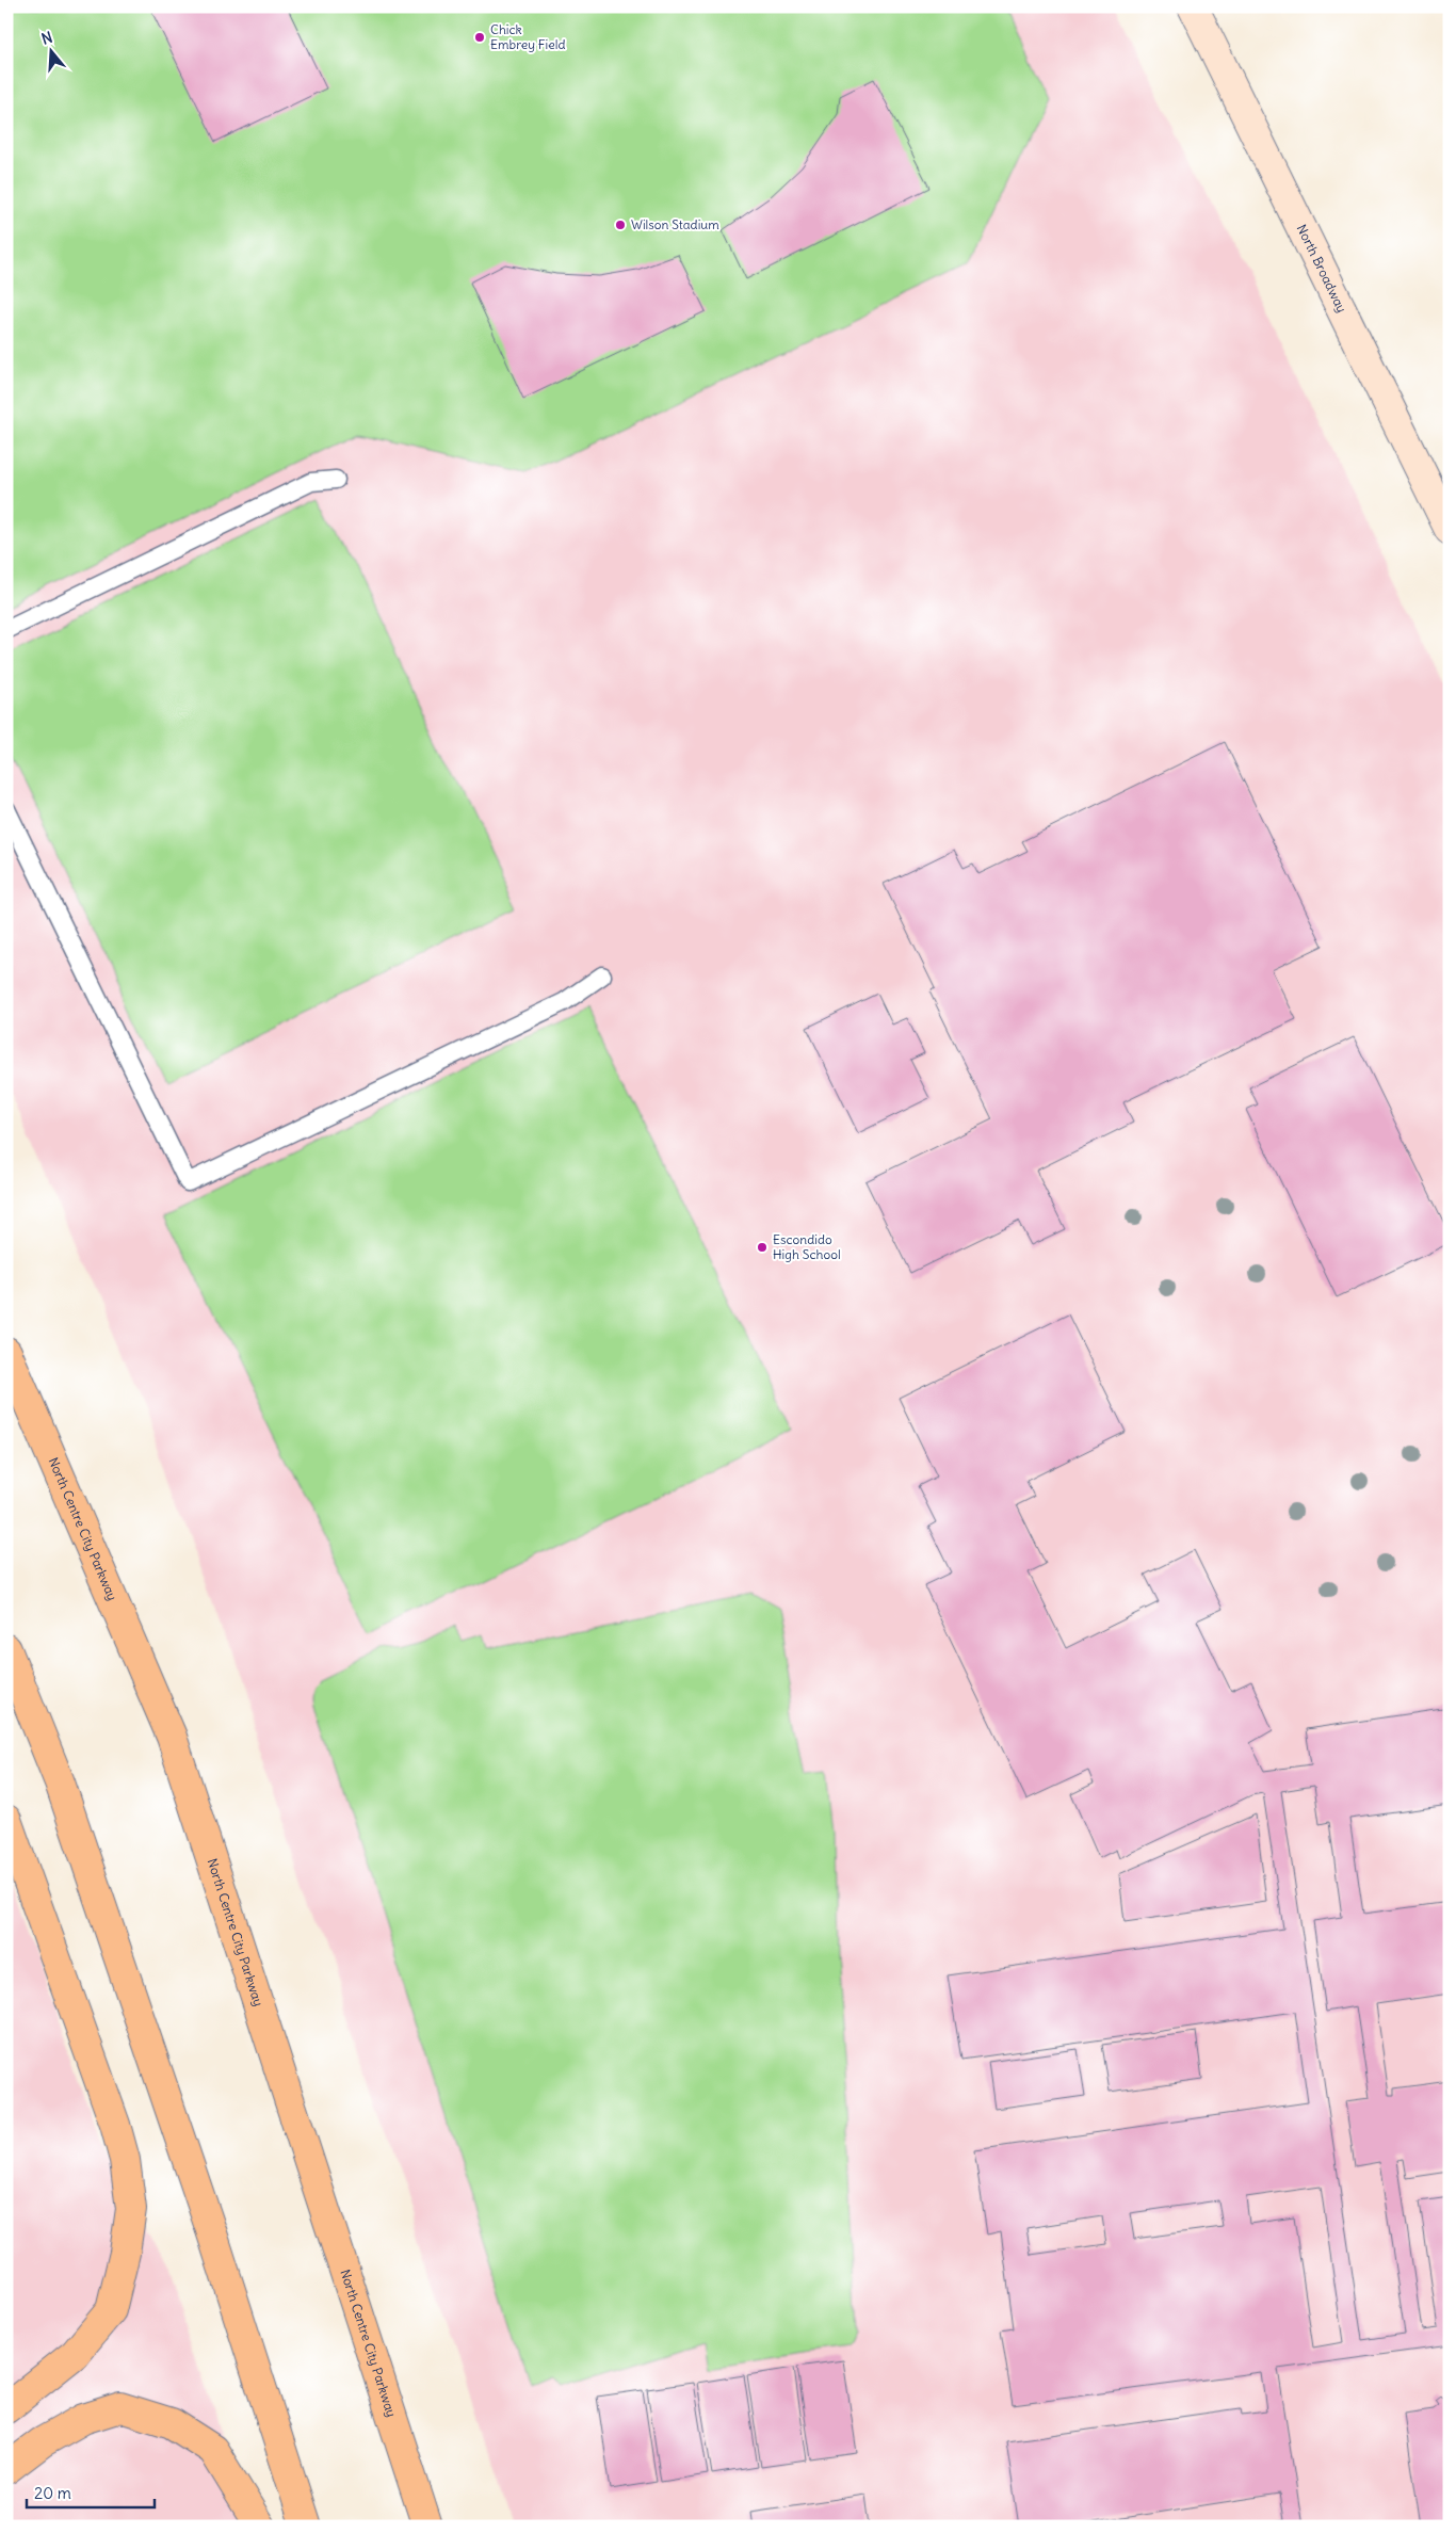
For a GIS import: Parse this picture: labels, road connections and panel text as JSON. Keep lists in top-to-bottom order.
{
  "streets": {
    "highway": ["North Centre City Parkway"],
    "main road": ["North Broadway"]
  },
  "places": ["Chick Embrey Field", "Wilson Stadium", "Escondido High School"],
  "scale_bar": "20 m",
  "north": "top"
}
